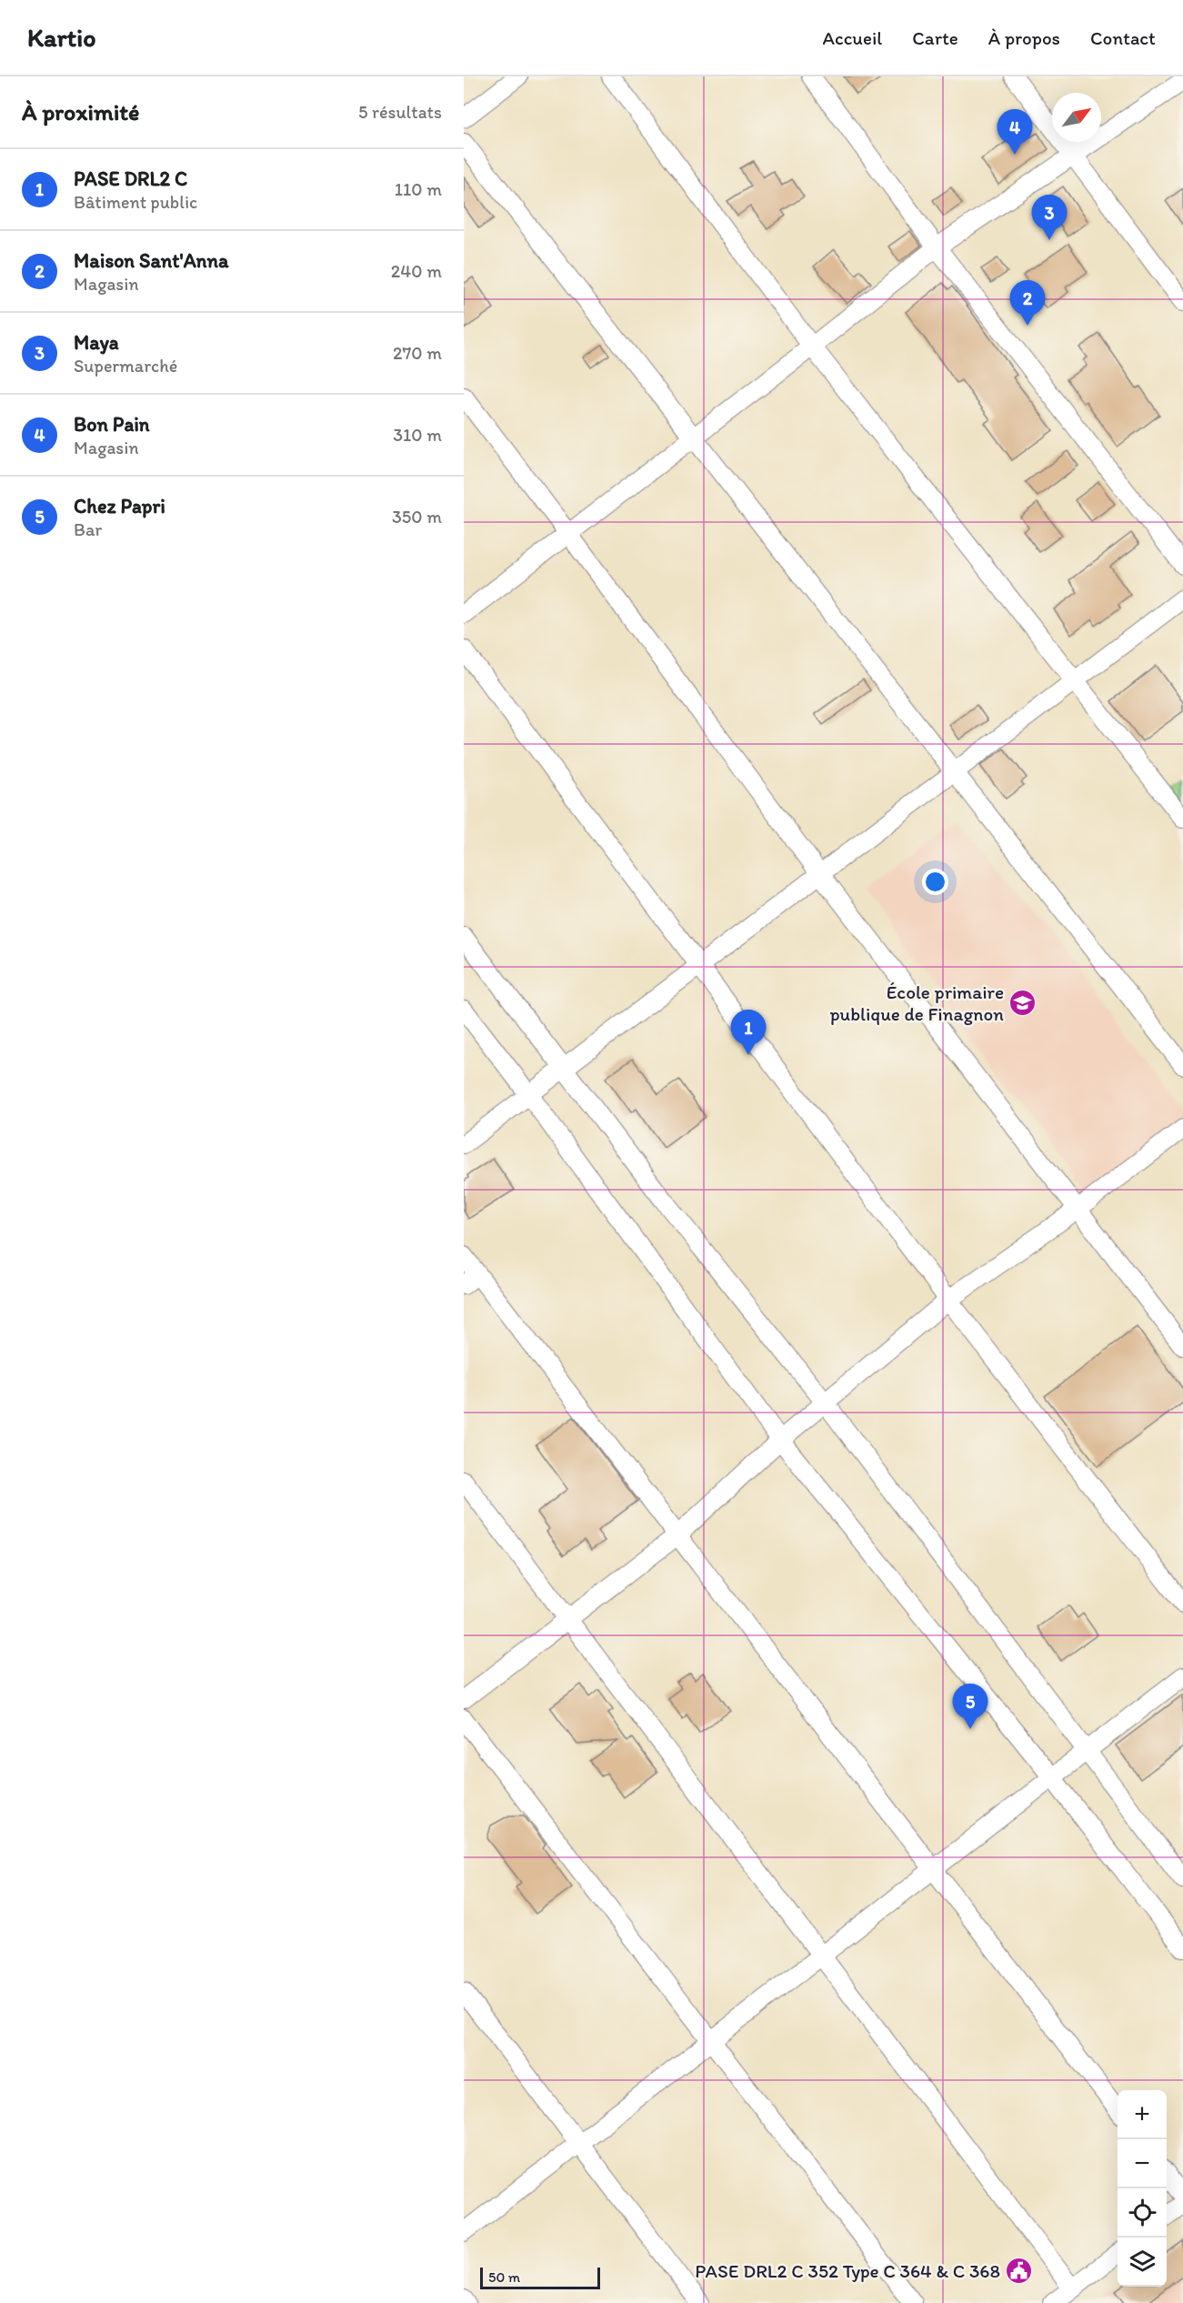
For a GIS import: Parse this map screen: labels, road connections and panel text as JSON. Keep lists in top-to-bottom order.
{
  "places": {
    "school or university": ["École primaire publique de Finagnon"],
    "public building": ["PASE DRL2 C 352 Type C 364 & C 368"]
  },
  "scale_bar": "50 m",
  "north": "top right",
  "page": {
    "header": "Kartio",
    "nav": [
      "Accueil",
      "Carte",
      "À propos",
      "Contact"
    ],
    "heading": ["À proximité", "5 résultats"],
    "pins": [
      "4",
      "3",
      "2",
      "1",
      "5"
    ],
    "list": [
      {
        "mark": "1",
        "name": "PASE DRL2 C",
        "note": "Bâtiment public",
        "value": "110 m"
      },
      {
        "mark": "2",
        "name": "Maison Sant'Anna",
        "note": "Magasin",
        "value": "240 m"
      },
      {
        "mark": "3",
        "name": "Maya",
        "note": "Supermarché",
        "value": "270 m"
      },
      {
        "mark": "4",
        "name": "Bon Pain",
        "note": "Magasin",
        "value": "310 m"
      },
      {
        "mark": "5",
        "name": "Chez Papri",
        "note": "Bar",
        "value": "350 m"
      }
    ],
    "map_buttons": ["+", "−"],
    "scale": "50 m"
  }
}
